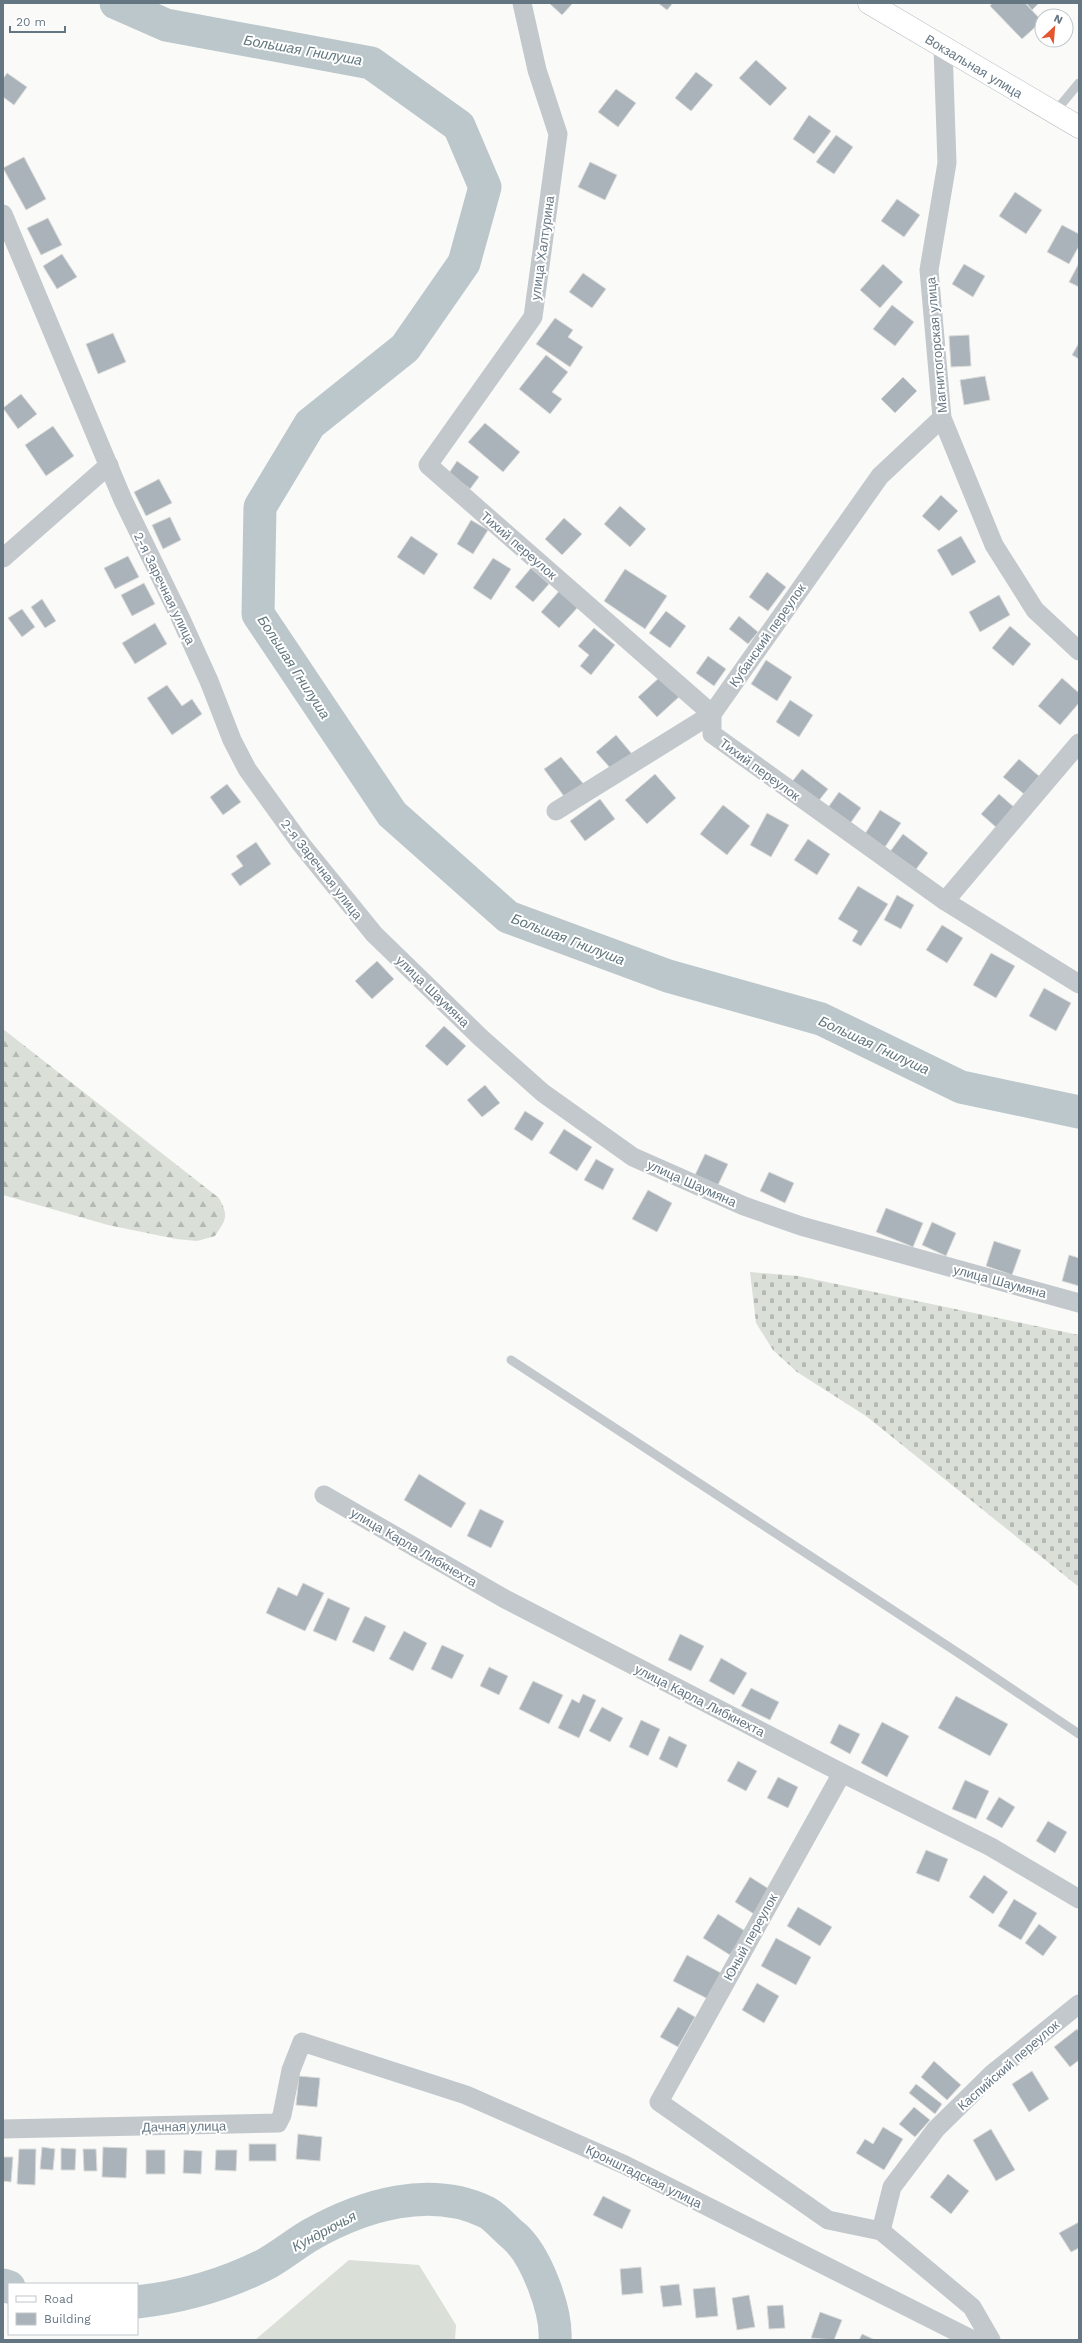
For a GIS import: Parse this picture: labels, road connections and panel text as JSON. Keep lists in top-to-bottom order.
{
  "streets": {
    "main road": ["Вокзальная улица"],
    "street": [
      "улица Халтурина",
      "Магнитогорская улица",
      "Тихий переулок",
      "2-я Заречная улица",
      "Кубанский переулок",
      "улица Шаумяна",
      "улица Карла Либкнехта",
      "Юный переулок",
      "Каспийский переулок",
      "Дачная улица",
      "Кронштадская улица"
    ]
  },
  "crossings": [
    ["Вокзальная улица", "Магнитогорская улица"],
    ["улица Халтурина", "Тихий переулок"],
    ["Магнитогорская улица", "Кубанский переулок"],
    ["Тихий переулок", "Кубанский переулок"],
    ["2-я Заречная улица", "улица Шаумяна"],
    ["улица Карла Либкнехта", "Юный переулок"],
    ["Юный переулок", "Каспийский переулок"],
    ["Дачная улица", "Кронштадская улица"]
  ],
  "water": ["Большая Гнилуша", "Кундрючья"],
  "legend": ["Road", "Building"],
  "scale_bar": "20 m",
  "north": "top right"
}
